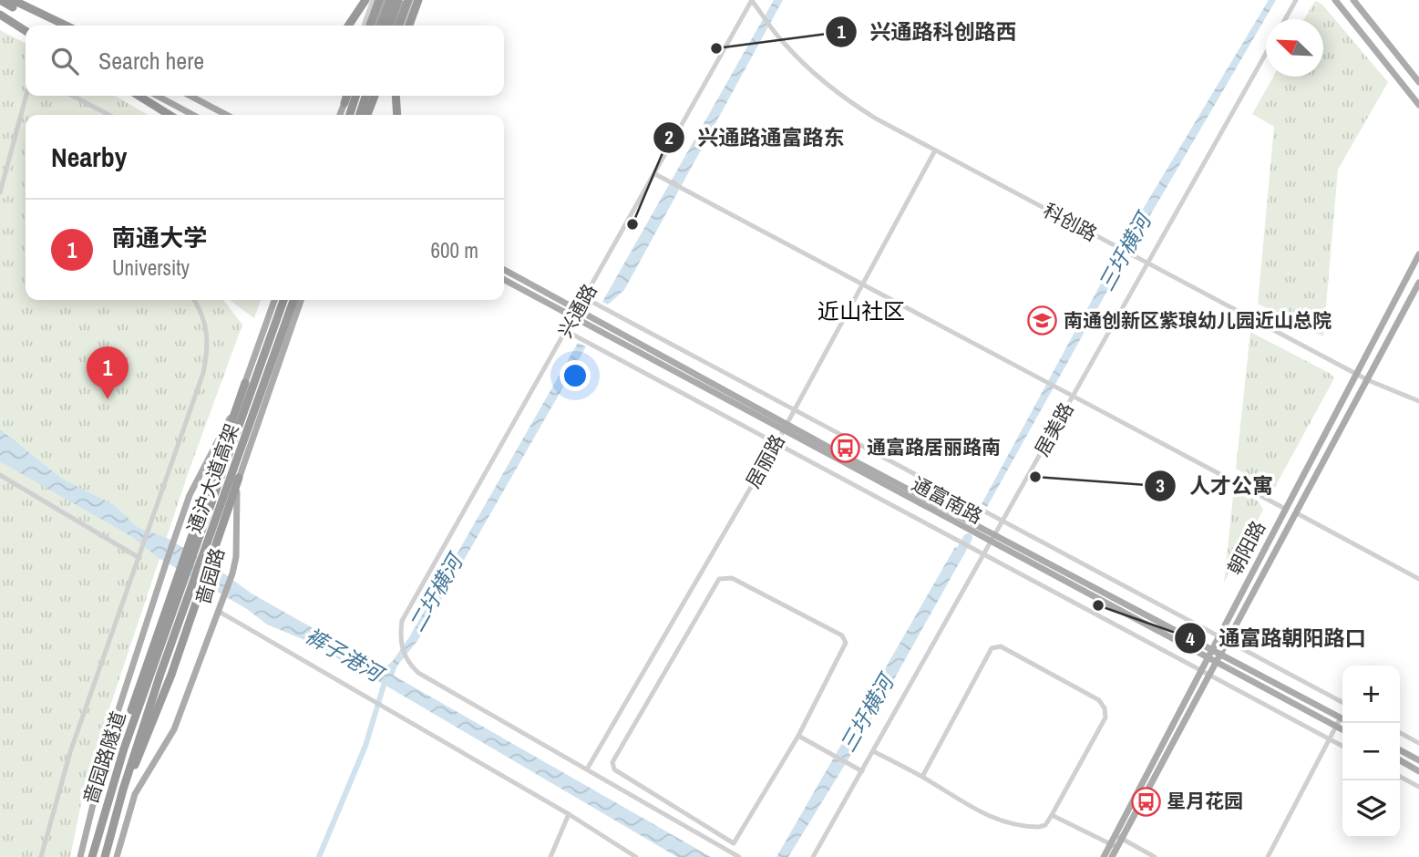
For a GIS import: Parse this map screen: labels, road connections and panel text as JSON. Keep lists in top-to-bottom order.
{
  "streets": {
    "highway": ["通沪大道高架", "啬园路隧道"],
    "main road": ["通富南路", "朝阳路", "啬园路"],
    "street": [
      "科创路",
      "兴通路",
      "居美路",
      "居丽路"
    ]
  },
  "crossings": [
    ["科创路", "兴通路"],
    ["科创路", "居美路"],
    ["科创路", "居丽路"],
    ["科创路", "朝阳路"],
    ["兴通路", "居丽路"],
    ["兴通路", "通富南路"],
    ["居美路", "通富南路"],
    ["居丽路", "通富南路"],
    ["通沪大道高架", "啬园路隧道"],
    ["通富南路", "朝阳路"]
  ],
  "districts": ["近山社区"],
  "water": ["三圩横河", "二圩横河", "裤子港河"],
  "places": {
    "other": [
      "兴通路科创路西",
      "兴通路通富路东",
      "人才公寓",
      "通富路朝阳路口"
    ],
    "school or university": ["南通创新区紫琅幼儿园近山总院"],
    "bus stop": ["通富路居丽路南", "星月花园"]
  },
  "north": "top left",
  "page": {
    "search": "Search here",
    "heading": "Nearby",
    "list": [
      {
        "mark": "1",
        "name": "南通大学",
        "note": "University",
        "value": "600 m"
      }
    ],
    "pins": "1",
    "map_buttons": ["+", "−"]
  }
}
